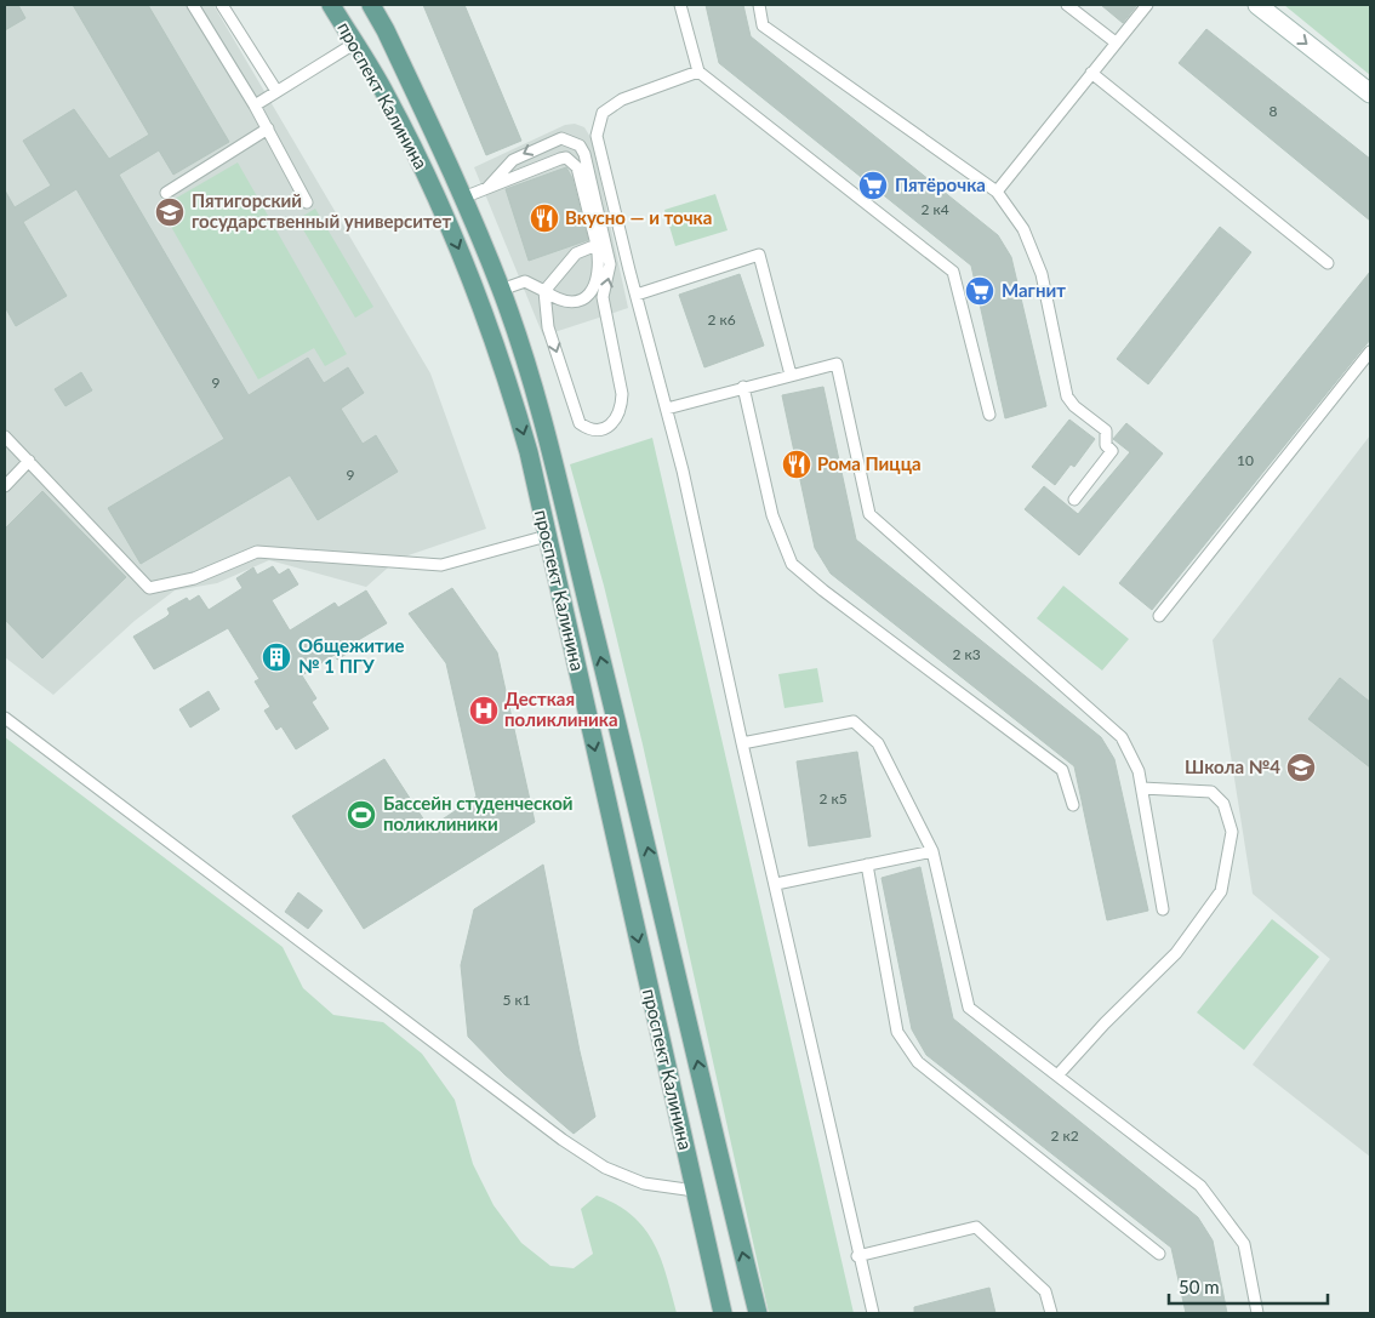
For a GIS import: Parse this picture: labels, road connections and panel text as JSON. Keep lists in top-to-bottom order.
{
  "streets": {
    "main road": ["проспект Калинина"]
  },
  "places": {
    "supermarket": ["Пятёрочка", "Магнит"],
    "school or university": ["Пятигорский государственный университет", "Школа №4"],
    "restaurant": ["Вкусно — и точка", "Рома Пицца"],
    "building": ["Общежитие № 1 ПГУ"],
    "hospital": ["Десткая поликлиника"],
    "sports": ["Бассейн студенческой поликлиники"]
  },
  "house_numbers": [
    "8",
    "2 к4",
    "2 к6",
    "9",
    "10",
    "9",
    "2 к3",
    "2 к5",
    "5 к1",
    "2 к2"
  ],
  "scale_bar": "50 m"
}
